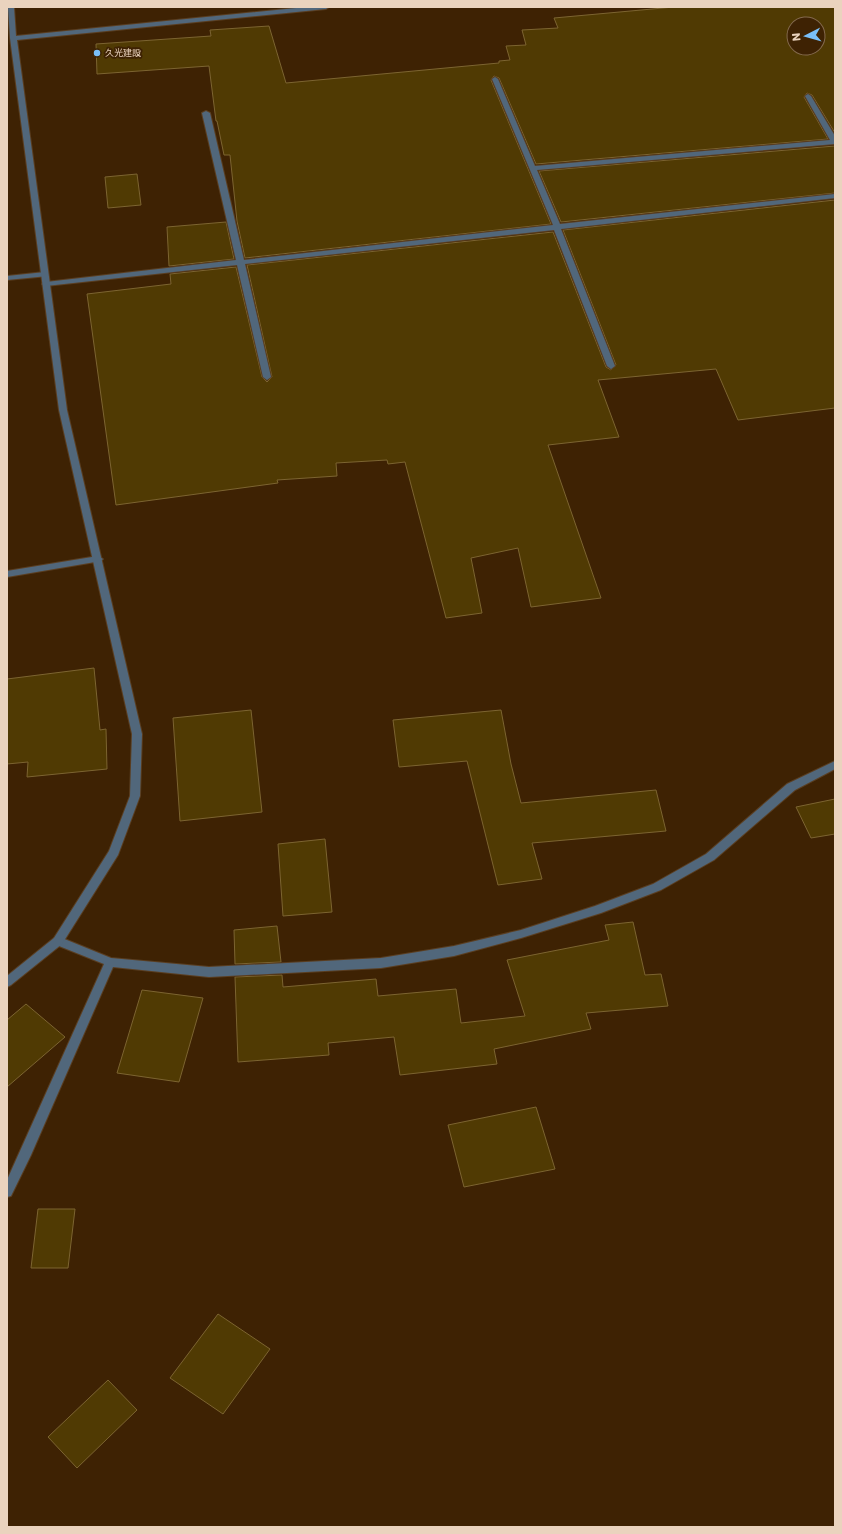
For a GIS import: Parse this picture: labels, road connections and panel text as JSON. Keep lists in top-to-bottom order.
{
  "places": ["久光建設"],
  "north": "left"
}
